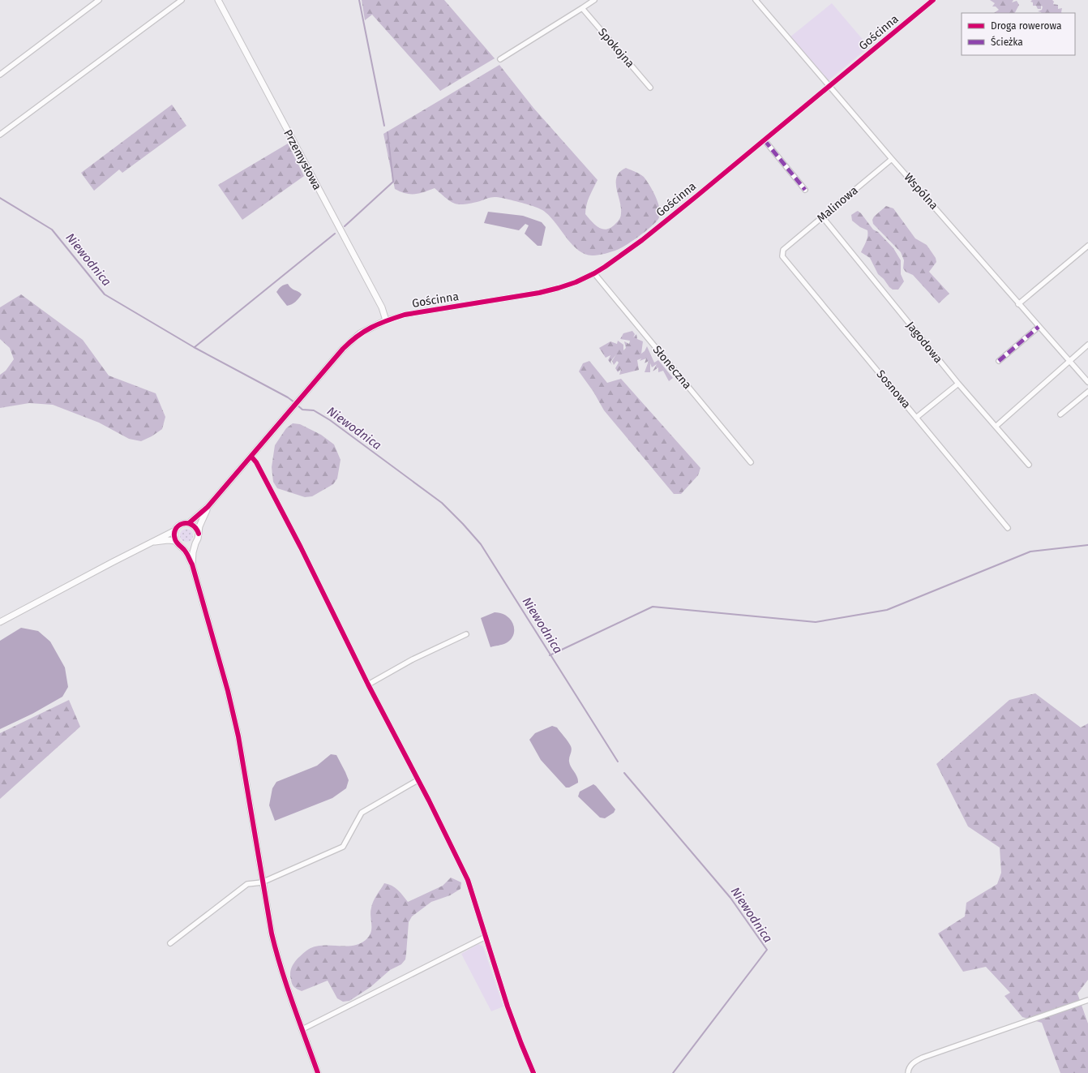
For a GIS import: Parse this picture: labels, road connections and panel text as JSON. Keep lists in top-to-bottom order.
{
  "streets": {
    "street": [
      "Gościnna",
      "Spokojna",
      "Przemysłowa",
      "Wspólna",
      "Malinowa",
      "Jagodowa",
      "Słoneczna",
      "Sosnowa"
    ]
  },
  "crossings": [
    ["Gościnna", "Przemysłowa"],
    ["Gościnna", "Wspólna"],
    ["Gościnna", "Słoneczna"],
    ["Wspólna", "Malinowa"],
    ["Malinowa", "Jagodowa"],
    ["Malinowa", "Sosnowa"]
  ],
  "water": ["Niewodnica"],
  "legend": ["Droga rowerowa", "Ścieżka"]
}
